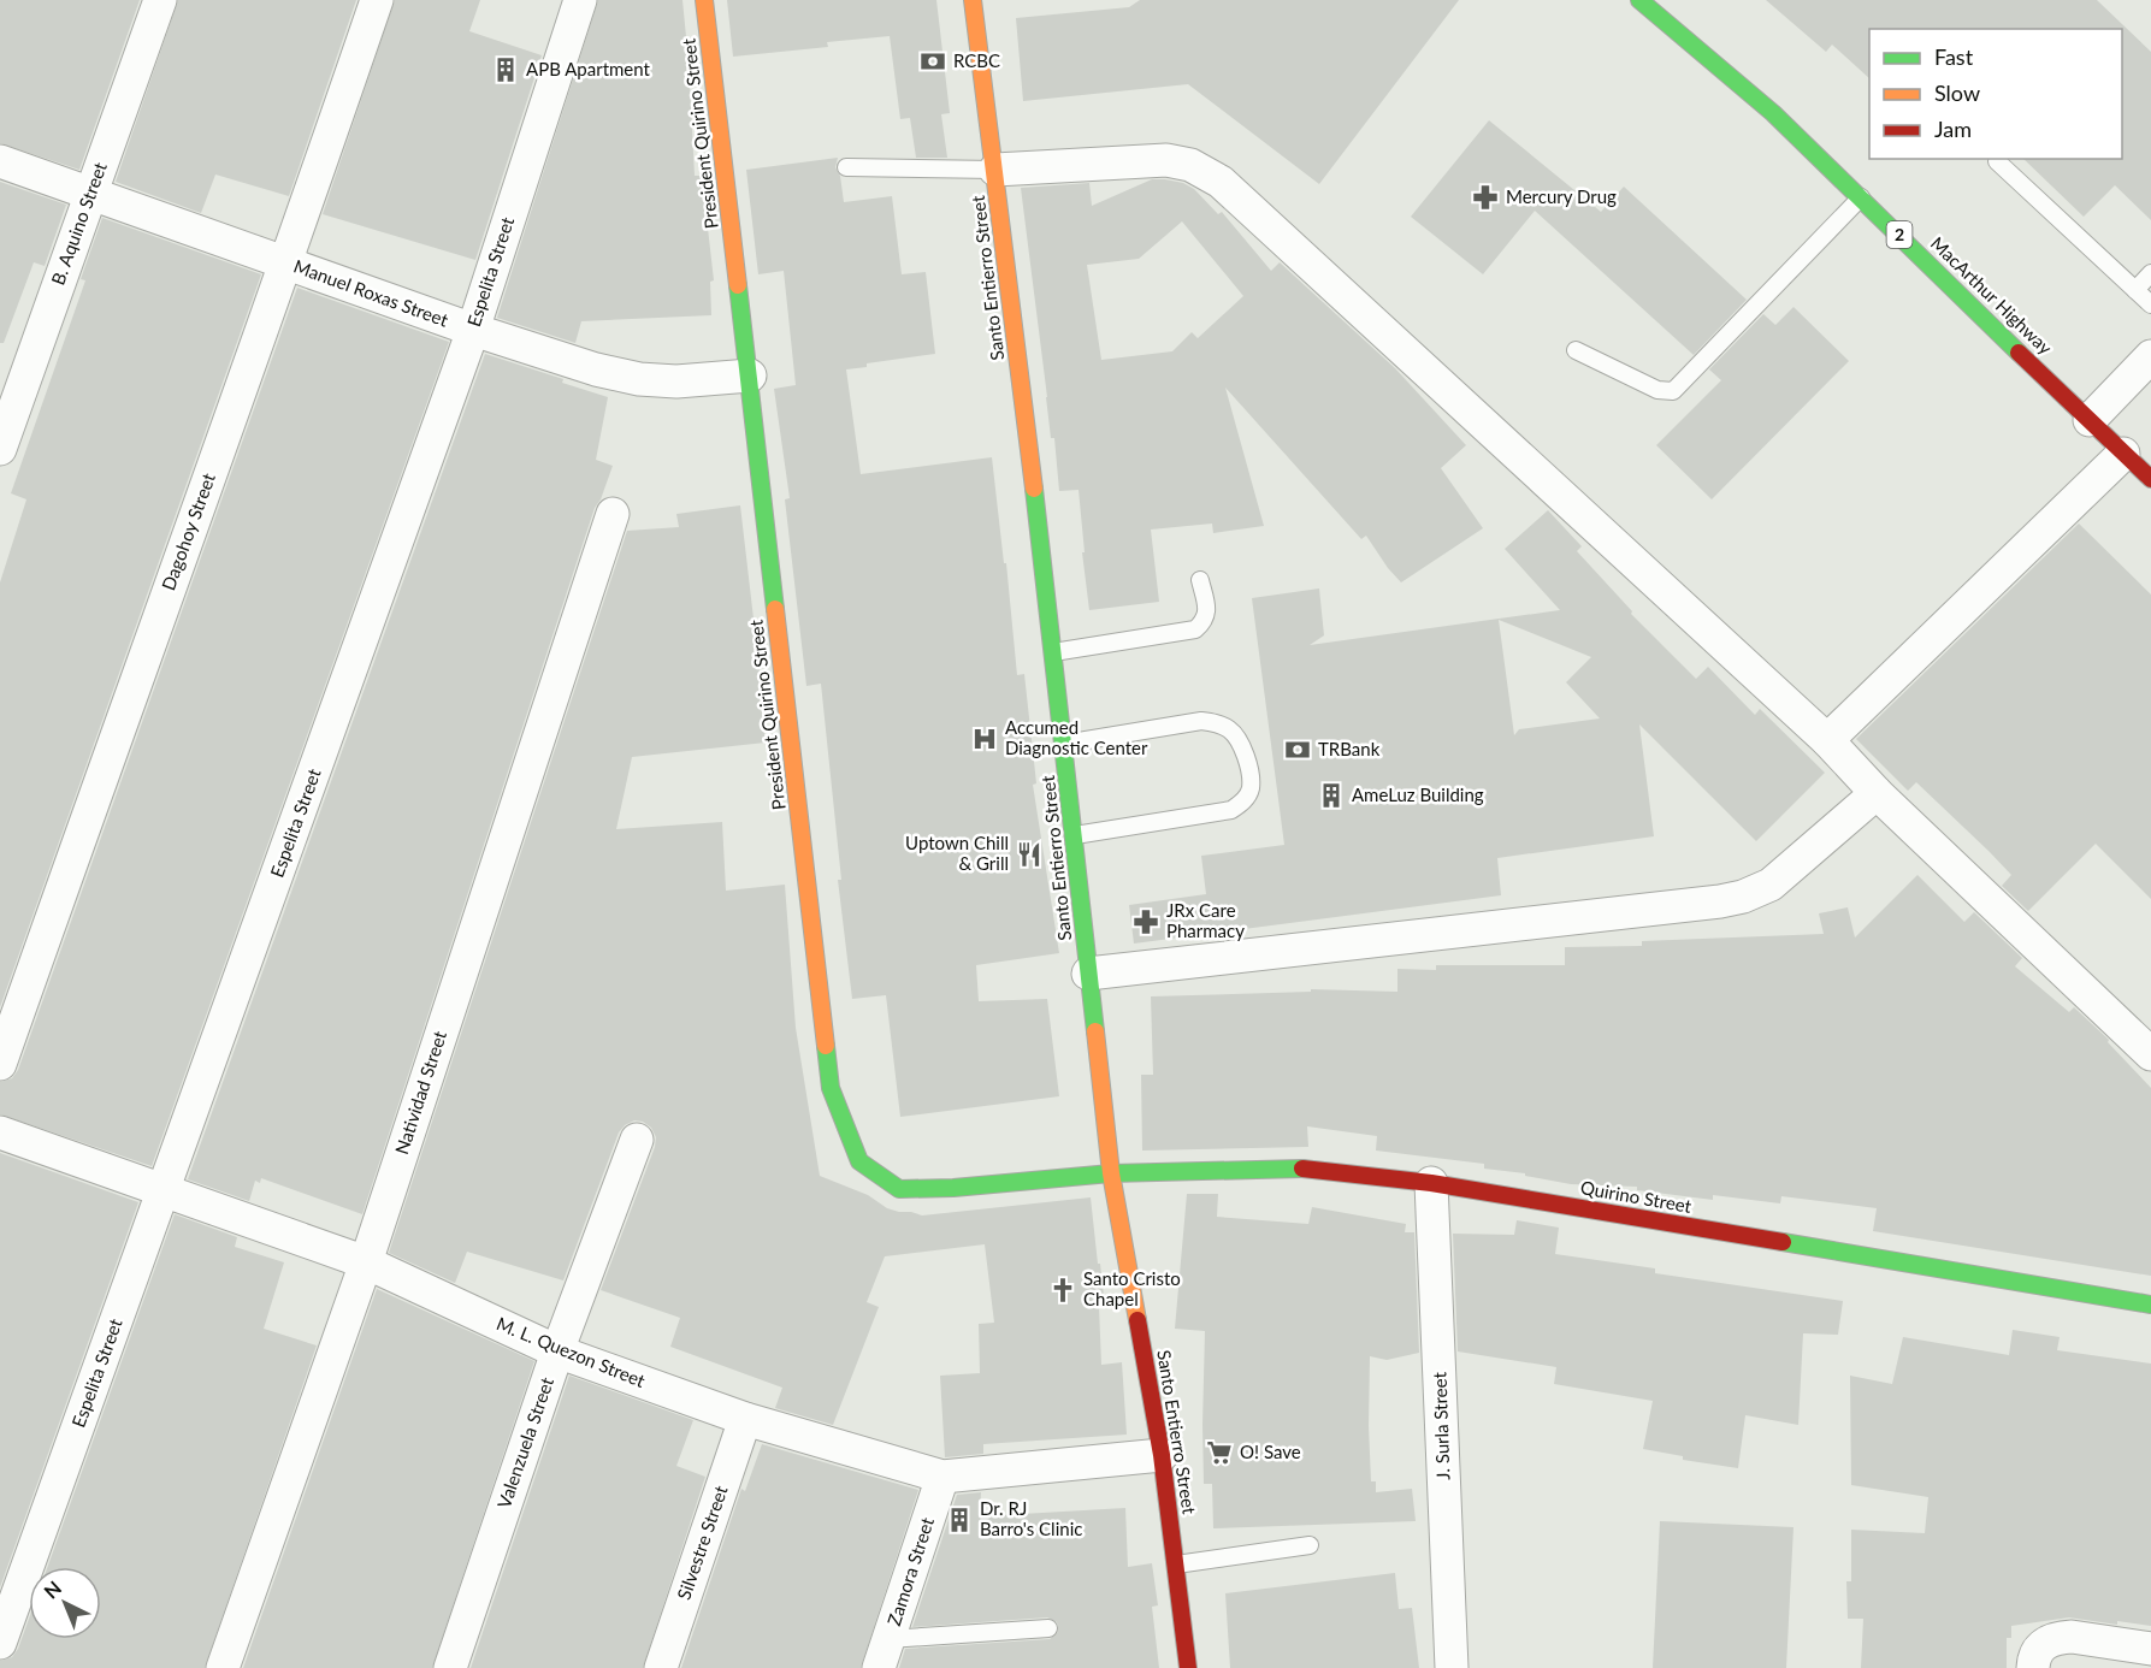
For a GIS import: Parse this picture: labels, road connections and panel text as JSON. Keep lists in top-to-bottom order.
{
  "streets": {
    "main road": [
      "President Quirino Street",
      "2",
      "Santo Entierro Street",
      "MacArthur Highway",
      "Quirino Street"
    ],
    "street": [
      "B. Aquino Street",
      "Espelita Street",
      "Manuel Roxas Street",
      "Dagohoy Street",
      "Natividad Street",
      "M. L. Quezon Street",
      "J. Surla Street",
      "Valenzuela Street",
      "Silvestre Street",
      "Zamora Street"
    ]
  },
  "crossings": [
    ["President Quirino Street", "Santo Entierro Street"],
    ["President Quirino Street", "Manuel Roxas Street"],
    ["President Quirino Street", "Quirino Street"],
    ["B. Aquino Street", "Manuel Roxas Street"],
    ["Espelita Street", "Manuel Roxas Street"],
    ["Espelita Street", "M. L. Quezon Street"],
    ["Santo Entierro Street", "Quirino Street"],
    ["Santo Entierro Street", "M. L. Quezon Street"],
    ["Manuel Roxas Street", "Dagohoy Street"],
    ["Natividad Street", "M. L. Quezon Street"],
    ["Quirino Street", "J. Surla Street"],
    ["M. L. Quezon Street", "Valenzuela Street"],
    ["M. L. Quezon Street", "Silvestre Street"],
    ["M. L. Quezon Street", "Zamora Street"]
  ],
  "places": {
    "bank": ["RCBC", "TRBank"],
    "building": ["APB Apartment", "AmeLuz Building", "Dr. RJ Barro's Clinic"],
    "pharmacy": ["Mercury Drug", "JRx Care Pharmacy"],
    "hospital": ["Accumed Diagnostic Center"],
    "restaurant": ["Uptown Chill & Grill"],
    "church": ["Santo Cristo Chapel"],
    "supermarket": ["O! Save"]
  },
  "legend": ["Fast", "Slow", "Jam"],
  "north": "top left"
}
